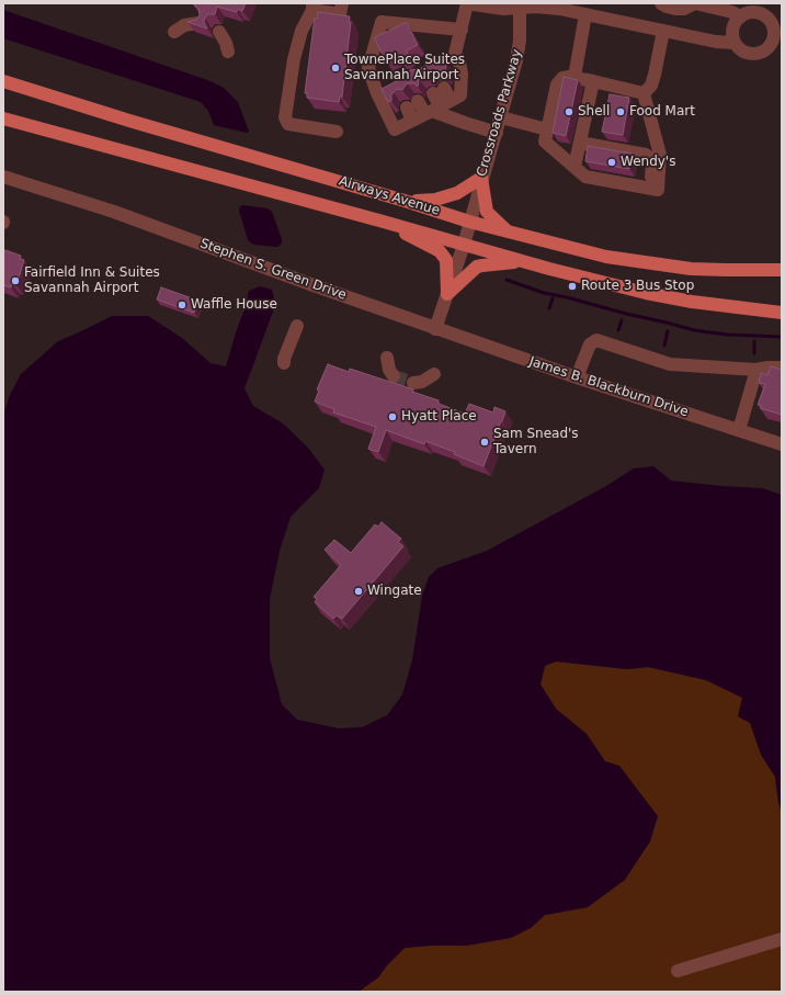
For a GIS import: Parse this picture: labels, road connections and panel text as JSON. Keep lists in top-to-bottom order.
{
  "streets": {
    "main road": ["Airways Avenue"],
    "street": ["Crossroads Parkway", "Stephen S. Green Drive", "James B. Blackburn Drive"]
  },
  "crossings": [
    ["Crossroads Parkway", "Airways Avenue"],
    ["Stephen S. Green Drive", "James B. Blackburn Drive"]
  ],
  "places": [
    "TownePlace Suites Savannah Airport",
    "Shell",
    "Food Mart",
    "Wendy's",
    "Fairfield Inn & Suites Savannah Airport",
    "Route 3 Bus Stop",
    "Waffle House",
    "Hyatt Place",
    "Sam Snead's Tavern",
    "Wingate"
  ]
}
